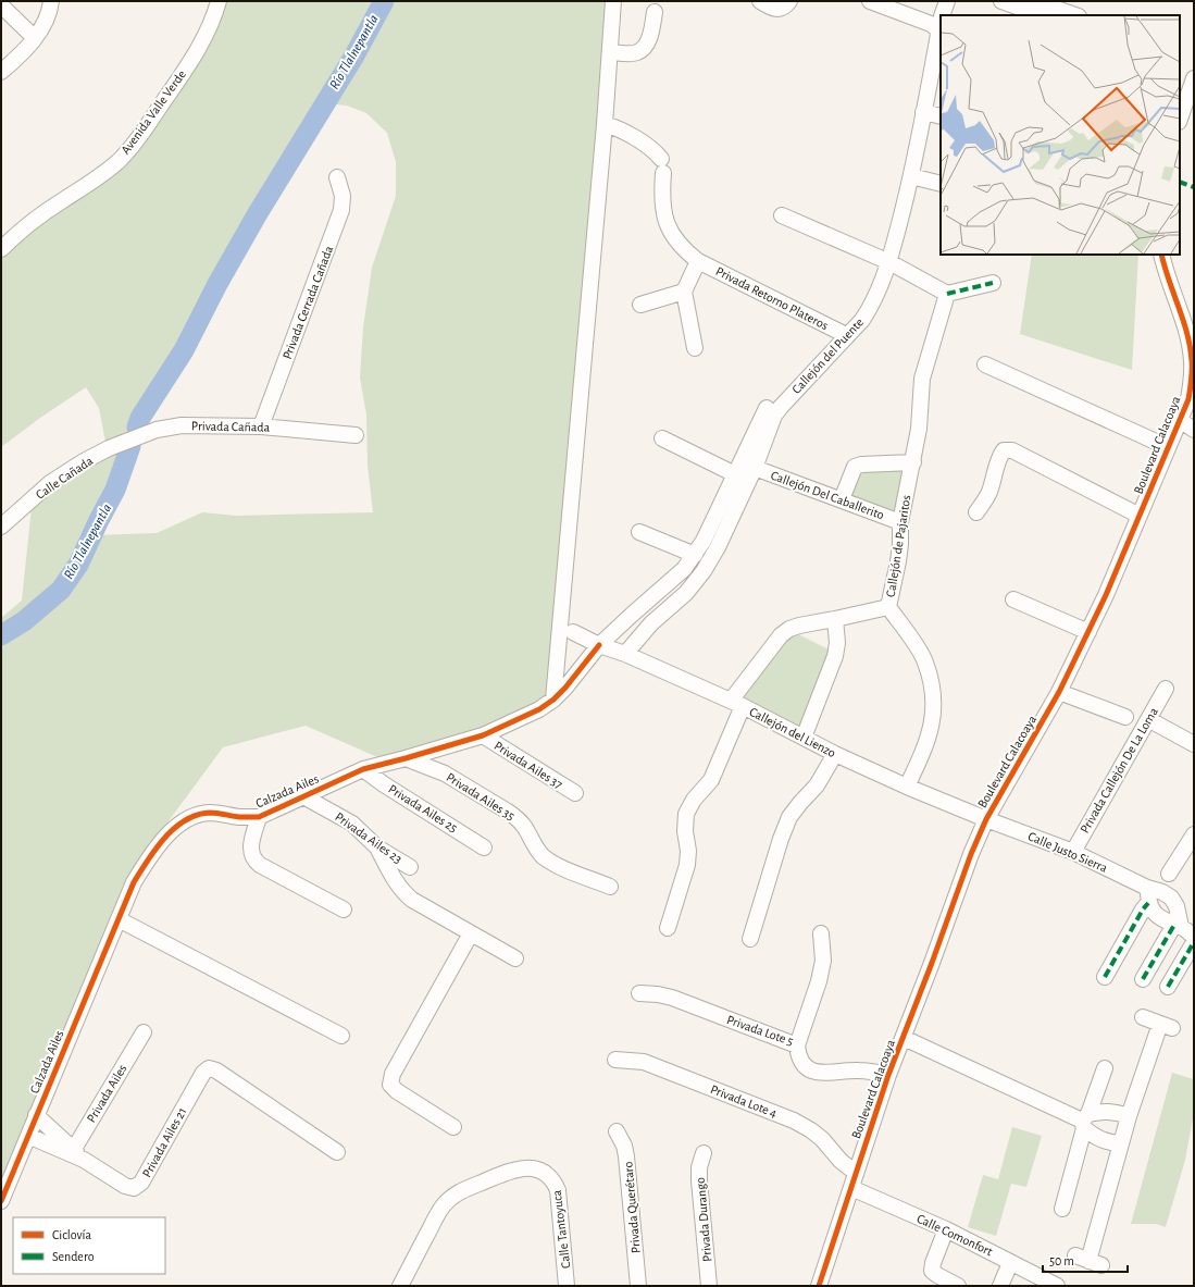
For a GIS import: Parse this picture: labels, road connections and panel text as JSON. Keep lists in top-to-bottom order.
{
  "streets": {
    "street": [
      "Avenida Valle Verde",
      "Privada Retorno Plateros",
      "Privada Cerrada Cañada",
      "Callejón del Puente",
      "Privada Cañada",
      "Boulevard Calacoaya",
      "Calle Cañada",
      "Callejón Del Caballerito",
      "Callejón de Pajaritos",
      "Callejón del Lienzo",
      "Privada Ailes 37",
      "Privada Callejón De La Loma",
      "Calzada Ailes",
      "Privada Ailes 35",
      "Privada Ailes 25",
      "Privada Ailes 23",
      "Calle Justo Sierra",
      "Privada Lote 5",
      "Privada Ailes",
      "Privada Lote 4",
      "Privada Ailes 21",
      "Privada Querétaro",
      "Privada Durango",
      "Calle Tantoyuca",
      "Calle Comonfort"
    ]
  },
  "crossings": [
    ["Privada Retorno Plateros", "Callejón del Puente"],
    ["Privada Cerrada Cañada", "Privada Cañada"],
    ["Callejón del Puente", "Callejón Del Caballerito"],
    ["Callejón del Puente", "Callejón del Lienzo"],
    ["Privada Cañada", "Calle Cañada"],
    ["Boulevard Calacoaya", "Callejón del Lienzo"],
    ["Boulevard Calacoaya", "Calle Justo Sierra"],
    ["Boulevard Calacoaya", "Privada Lote 4"],
    ["Boulevard Calacoaya", "Calle Comonfort"],
    ["Callejón Del Caballerito", "Callejón de Pajaritos"],
    ["Callejón de Pajaritos", "Callejón del Lienzo"],
    ["Callejón del Lienzo", "Calzada Ailes"],
    ["Callejón del Lienzo", "Calle Justo Sierra"],
    ["Privada Ailes 37", "Calzada Ailes"],
    ["Privada Callejón De La Loma", "Calle Justo Sierra"],
    ["Calzada Ailes", "Privada Ailes 35"],
    ["Calzada Ailes", "Privada Ailes 25"],
    ["Calzada Ailes", "Privada Ailes 23"],
    ["Calzada Ailes", "Privada Ailes 21"],
    ["Privada Ailes", "Privada Ailes 21"]
  ],
  "water": ["Río Tlalnepantla"],
  "legend": ["Ciclovía", "Sendero"],
  "scale_bar": "50 m"
}
